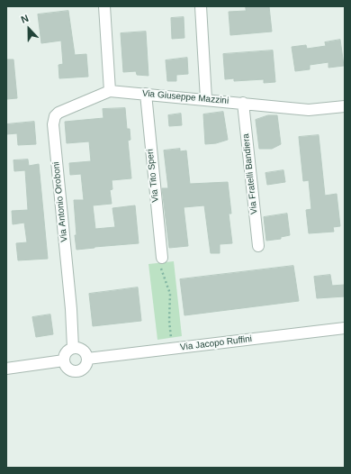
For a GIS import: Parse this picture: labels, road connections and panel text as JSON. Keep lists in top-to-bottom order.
{
  "streets": {
    "street": [
      "Via Giuseppe Mazzini",
      "Via Fratelli Bandiera",
      "Via Tito Speri",
      "Via Antonio Oroboni",
      "Via Jacopo Ruffini"
    ]
  },
  "crossings": [
    ["Via Giuseppe Mazzini", "Via Fratelli Bandiera"],
    ["Via Giuseppe Mazzini", "Via Tito Speri"],
    ["Via Giuseppe Mazzini", "Via Antonio Oroboni"],
    ["Via Antonio Oroboni", "Via Jacopo Ruffini"]
  ],
  "north": "top"
}
